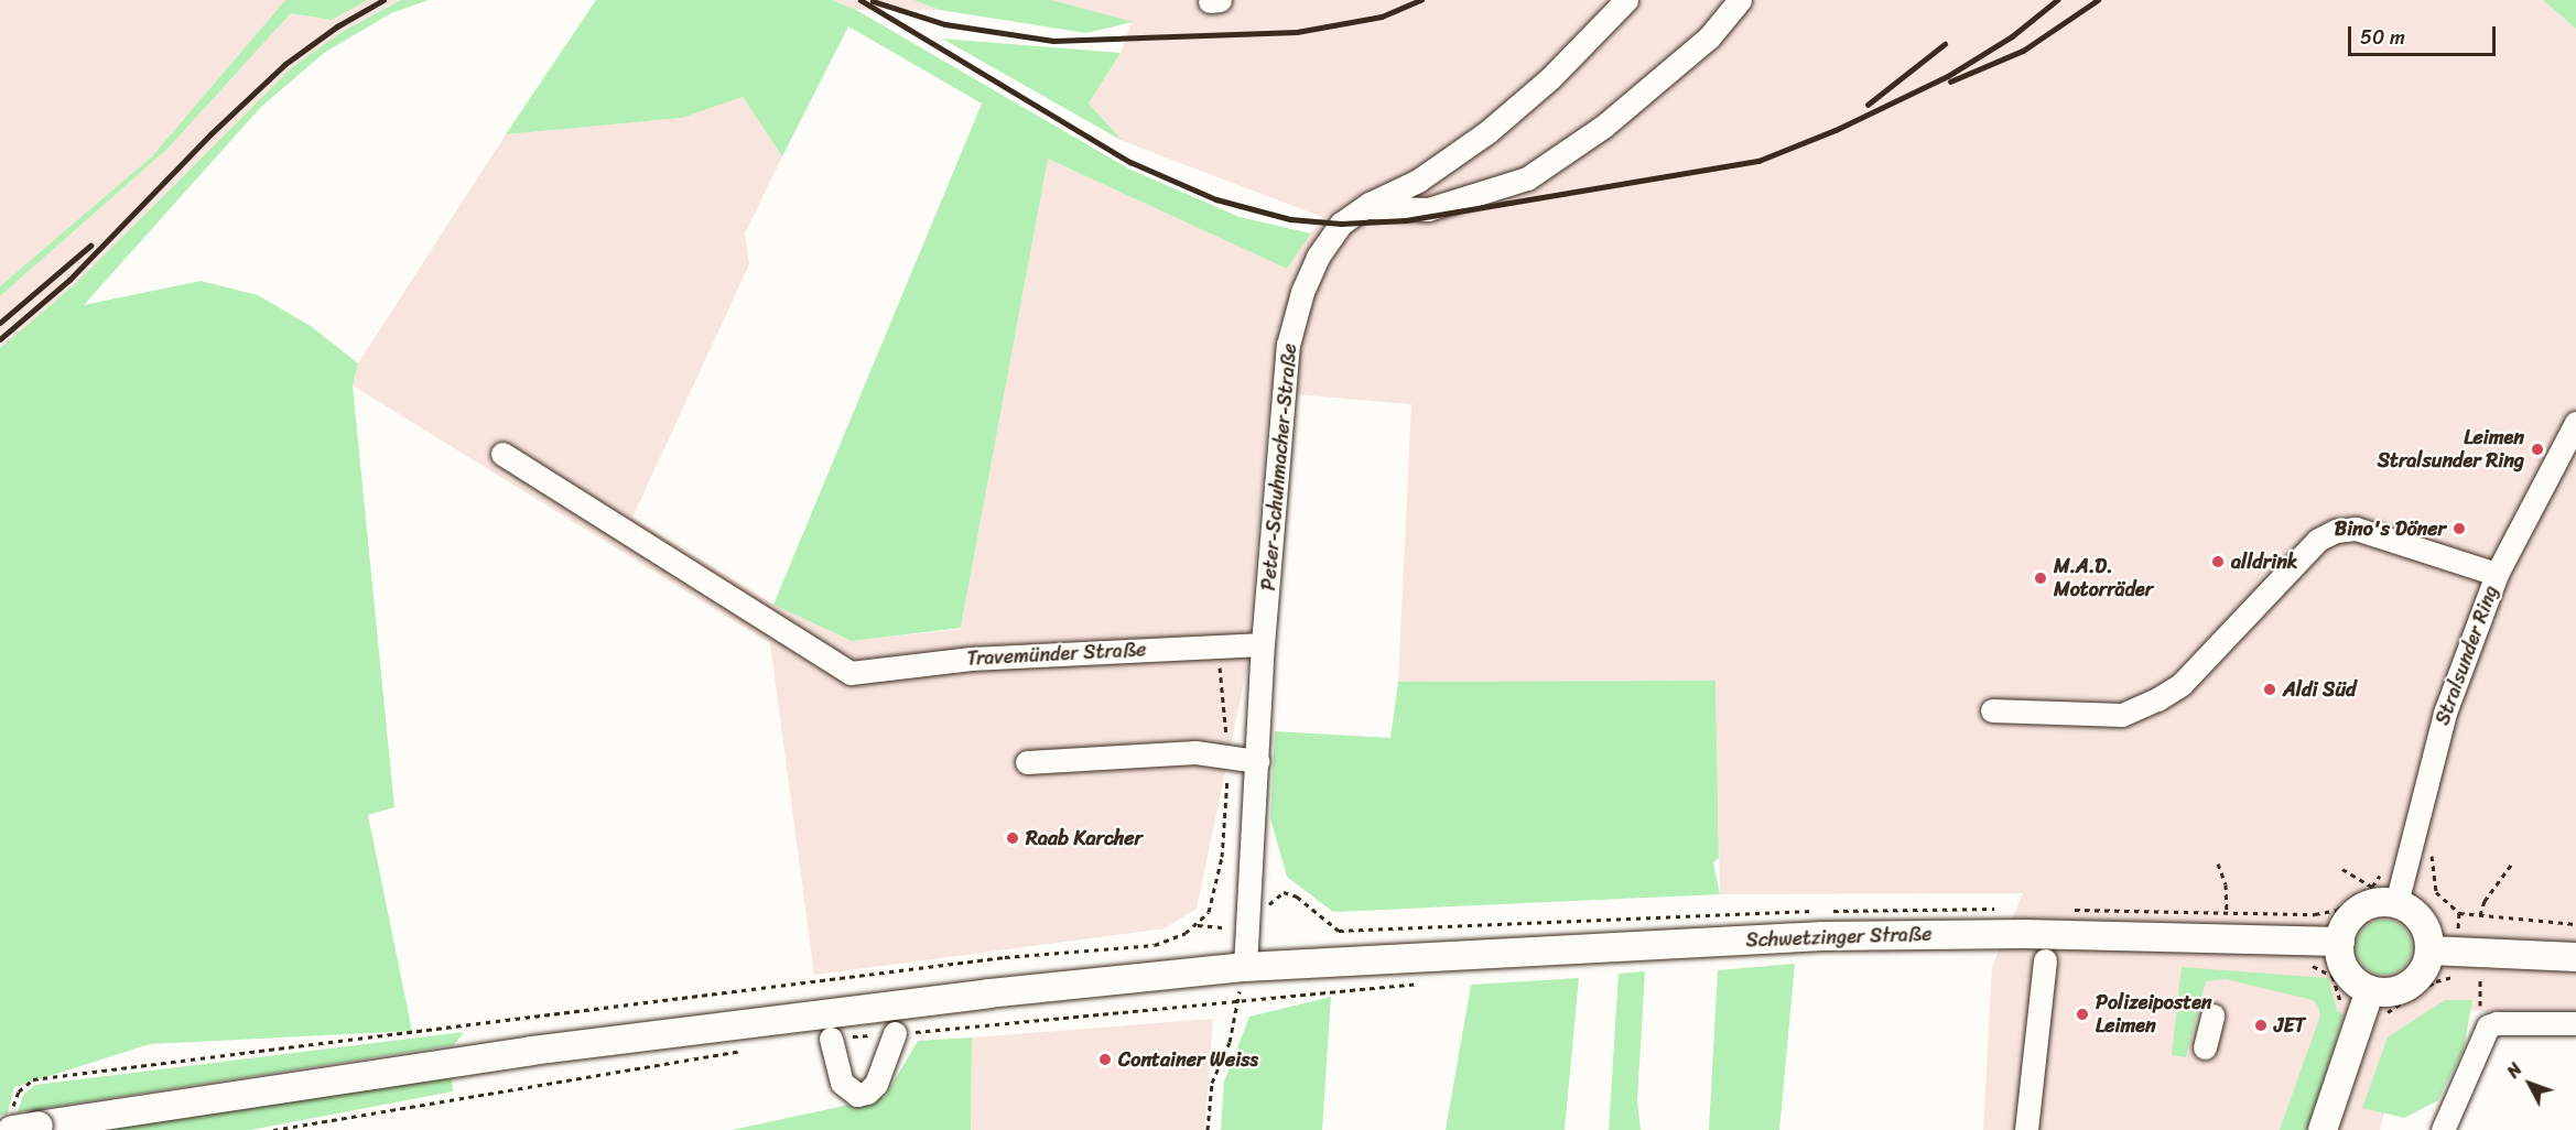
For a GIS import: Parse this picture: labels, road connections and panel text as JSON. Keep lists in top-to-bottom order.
{
  "streets": {
    "main road": ["Schwetzinger Straße"],
    "street": ["Peter-Schuhmacher-Straße", "Travemünder Straße", "Stralsunder Ring"]
  },
  "crossings": [
    ["Peter-Schuhmacher-Straße", "Travemünder Straße"],
    ["Peter-Schuhmacher-Straße", "Schwetzinger Straße"],
    ["Stralsunder Ring", "Schwetzinger Straße"]
  ],
  "places": [
    "Leimen Stralsunder Ring",
    "Bino's Döner",
    "alldrink",
    "M.A.D. Motorräder",
    "Aldi Süd",
    "Raab Karcher",
    "Polizeiposten Leimen",
    "JET",
    "Container Weiss"
  ],
  "scale_bar": "50 m",
  "north": "top left"
}
